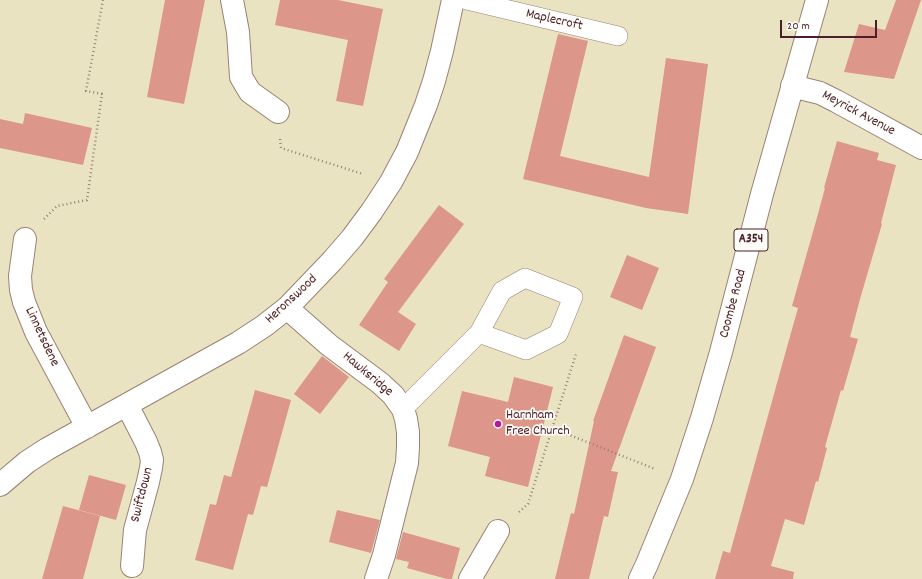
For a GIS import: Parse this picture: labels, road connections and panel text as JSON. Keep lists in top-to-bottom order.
{
  "streets": {
    "main road": [
      "Meyrick Avenue",
      "A354",
      "Heronswood",
      "Coombe Road",
      "Linnetsdene",
      "Hawksridge",
      "Swiftdown"
    ],
    "lane": ["Maplecroft"]
  },
  "crossings": [
    ["Meyrick Avenue", "Coombe Road"],
    ["Heronswood", "Linnetsdene"],
    ["Heronswood", "Hawksridge"],
    ["Heronswood", "Swiftdown"]
  ],
  "places": ["Harnham Free Church"],
  "scale_bar": "20 m"
}
